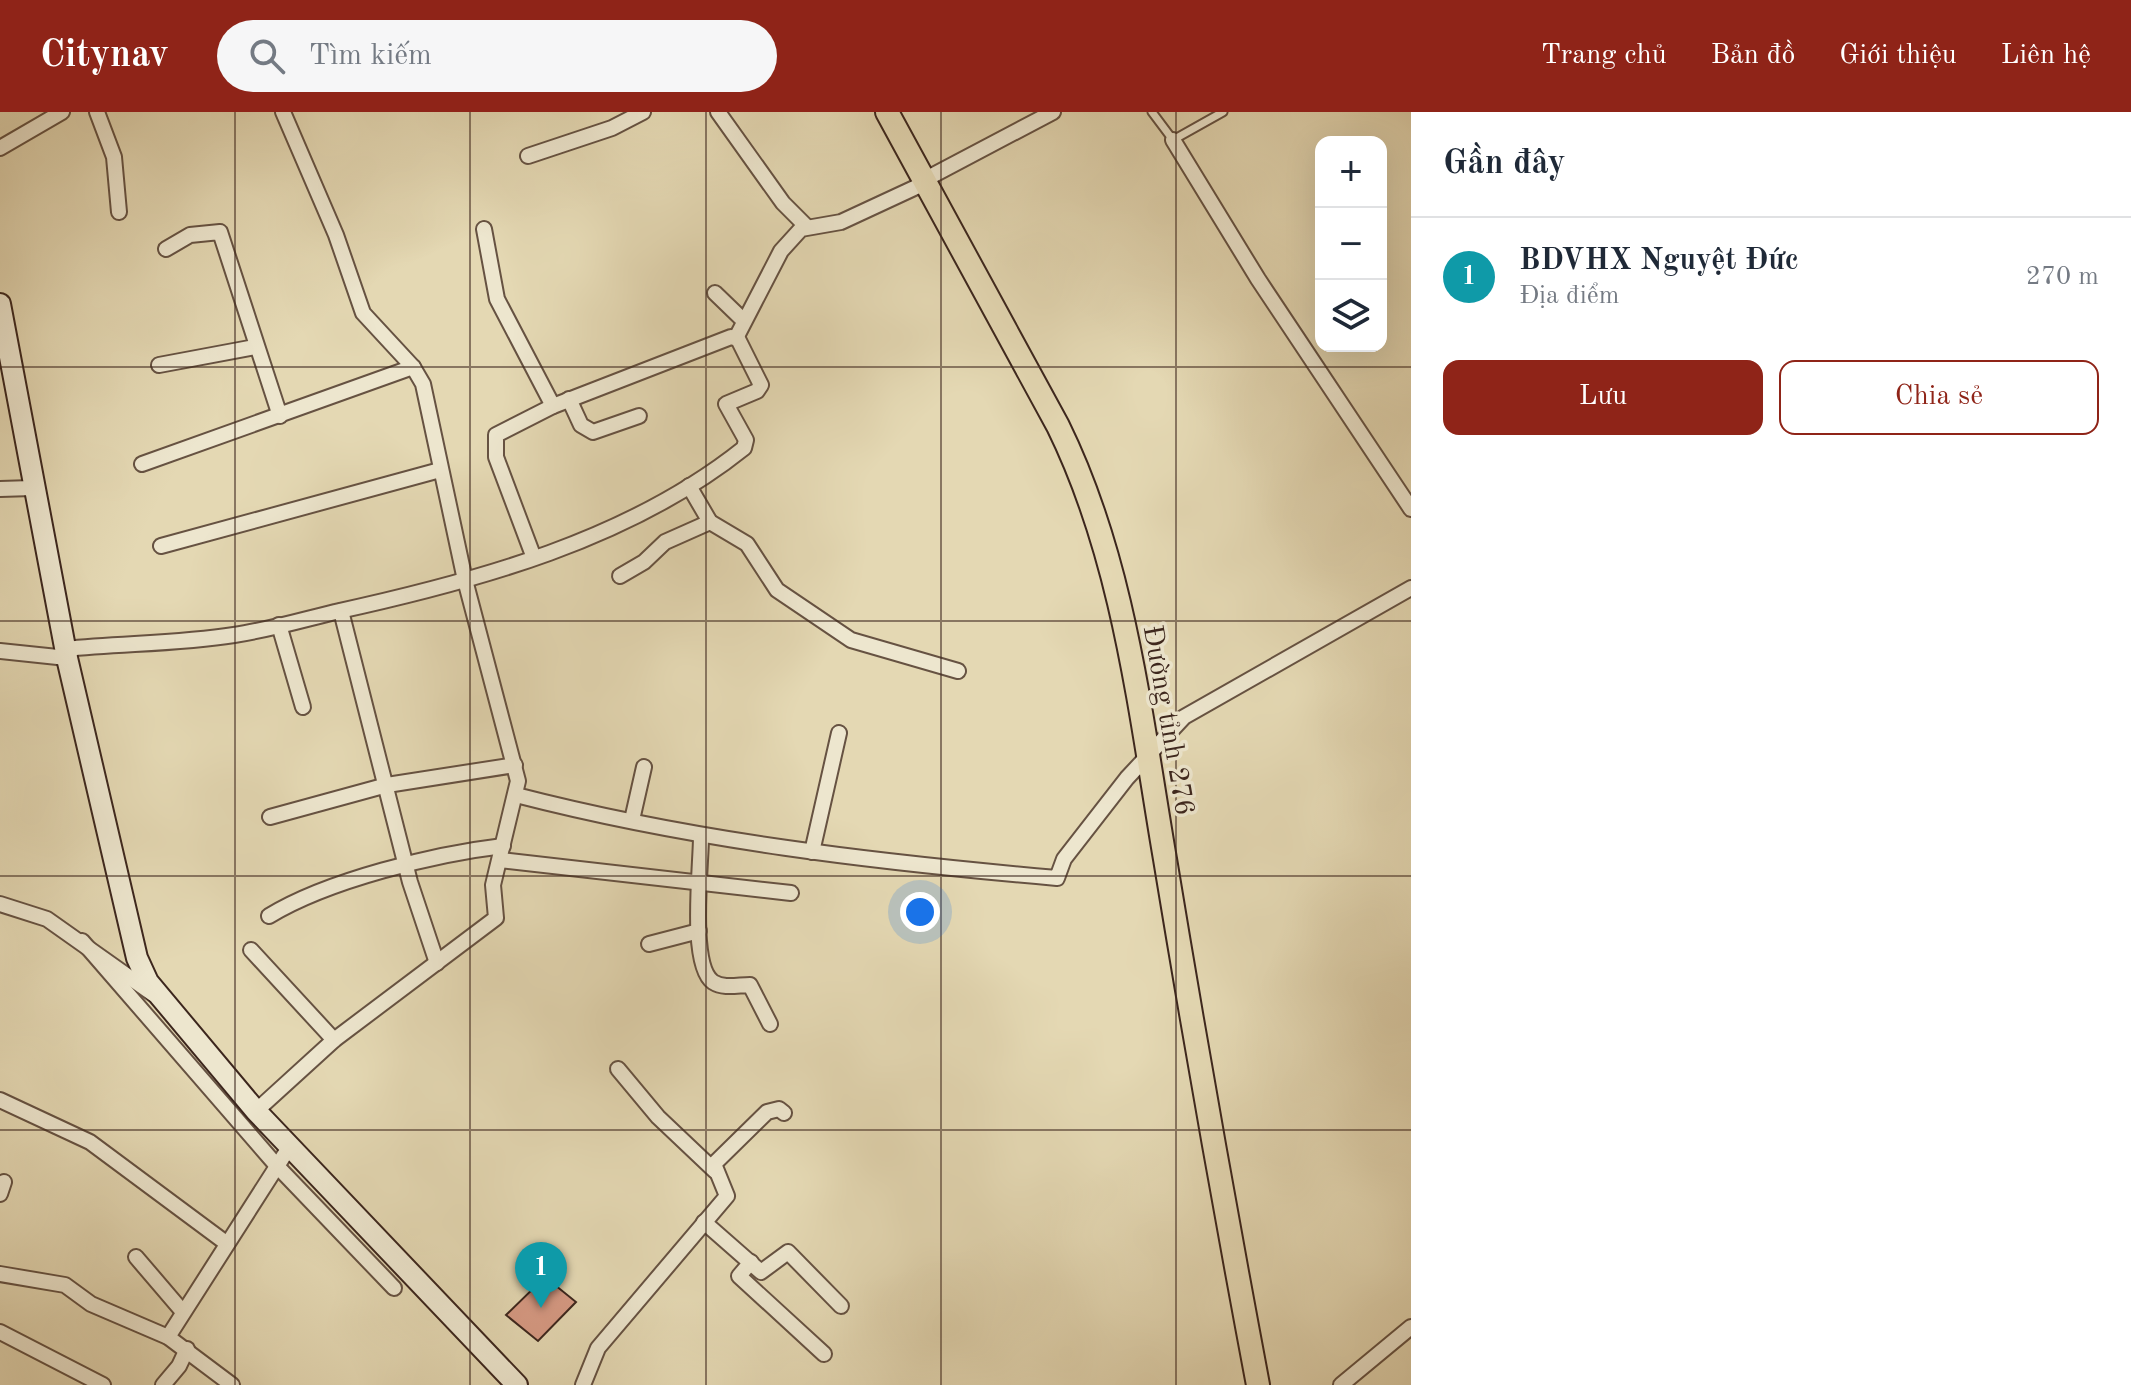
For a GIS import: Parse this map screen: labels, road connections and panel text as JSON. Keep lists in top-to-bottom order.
{
  "streets": {
    "main road": ["Đường tỉnh 276"]
  },
  "page": {
    "header": "Citynav",
    "search": "Tìm kiếm",
    "nav": [
      "Trang chủ",
      "Bản đồ",
      "Giới thiệu",
      "Liên hệ"
    ],
    "heading": "Gần đây",
    "map_buttons": ["+", "−"],
    "list": [
      {
        "mark": "1",
        "name": "BDVHX Nguyệt Đức",
        "note": "Địa điểm",
        "value": "270 m"
      }
    ],
    "buttons": ["Lưu", "Chia sẻ"],
    "pins": "1"
  }
}
